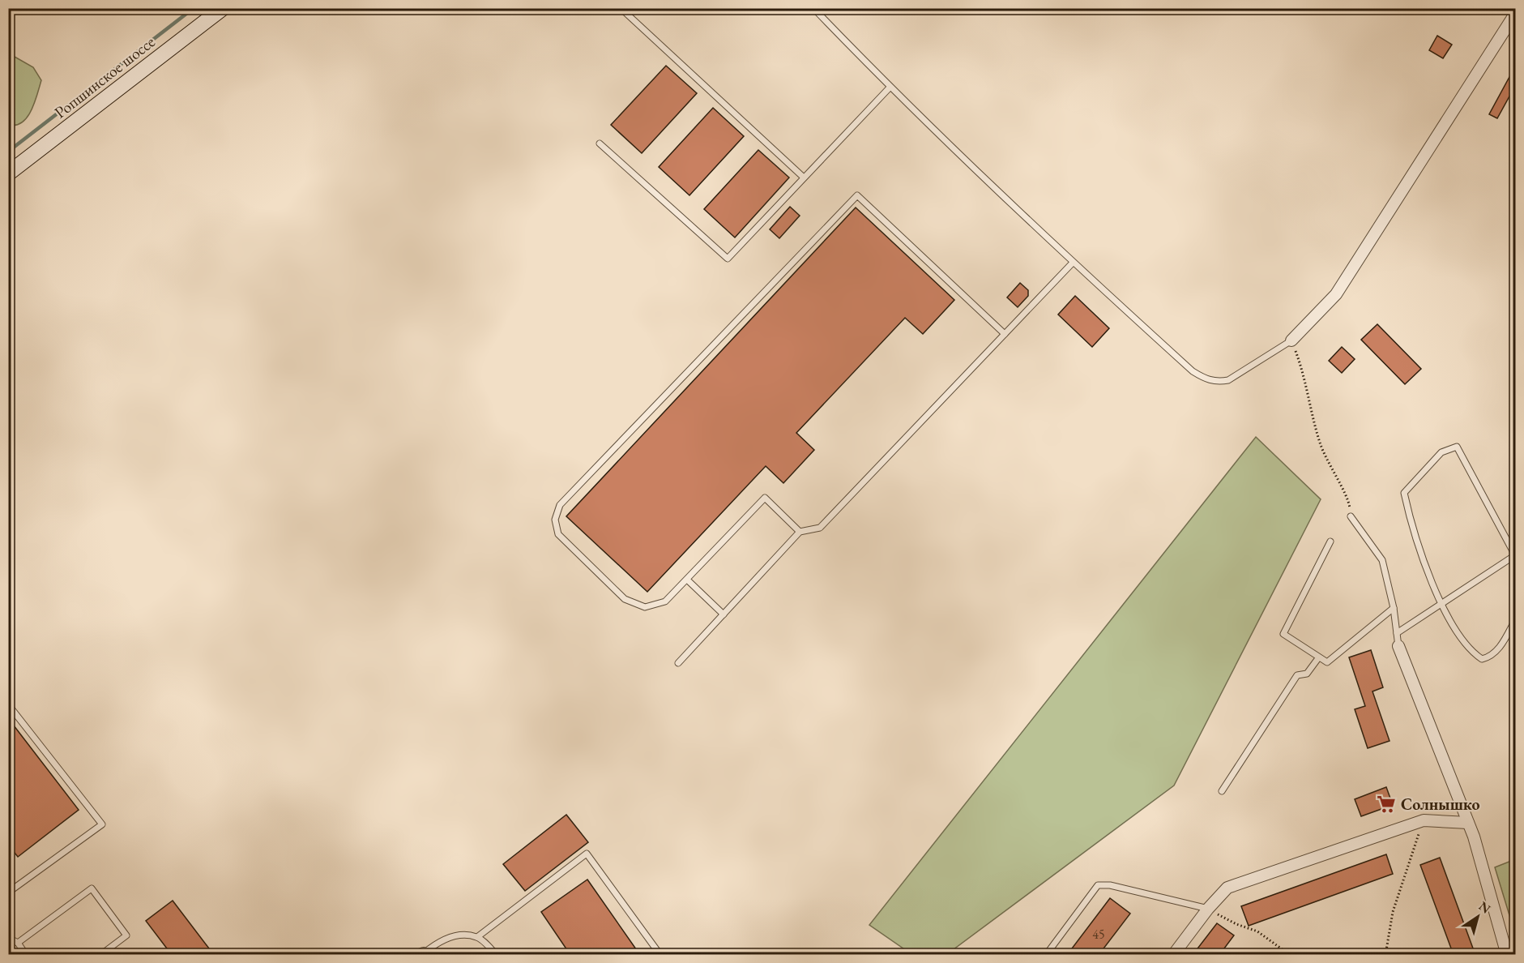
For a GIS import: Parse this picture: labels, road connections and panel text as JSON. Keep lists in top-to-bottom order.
{
  "streets": {
    "main road": ["Ропшинское шоссе"]
  },
  "places": {
    "supermarket": ["Солнышко"]
  },
  "house_numbers": ["45"],
  "north": "top right"
}
